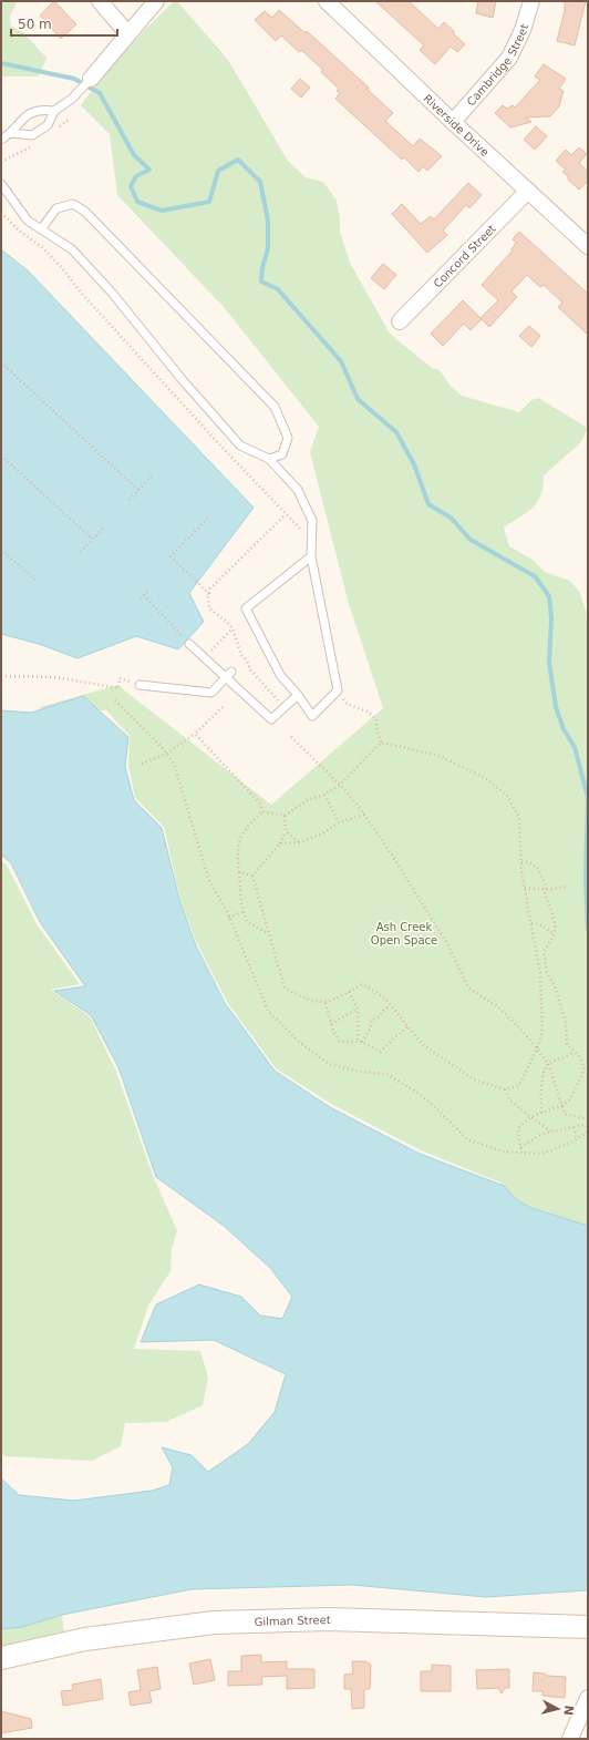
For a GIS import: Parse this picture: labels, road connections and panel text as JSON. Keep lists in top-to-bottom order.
{
  "streets": {
    "street": [
      "Cambridge Street",
      "Riverside Drive",
      "Concord Street",
      "Gilman Street"
    ]
  },
  "crossings": [
    ["Cambridge Street", "Riverside Drive"],
    ["Riverside Drive", "Concord Street"]
  ],
  "parks": ["Ash Creek Open Space"],
  "scale_bar": "50 m",
  "north": "right"
}
